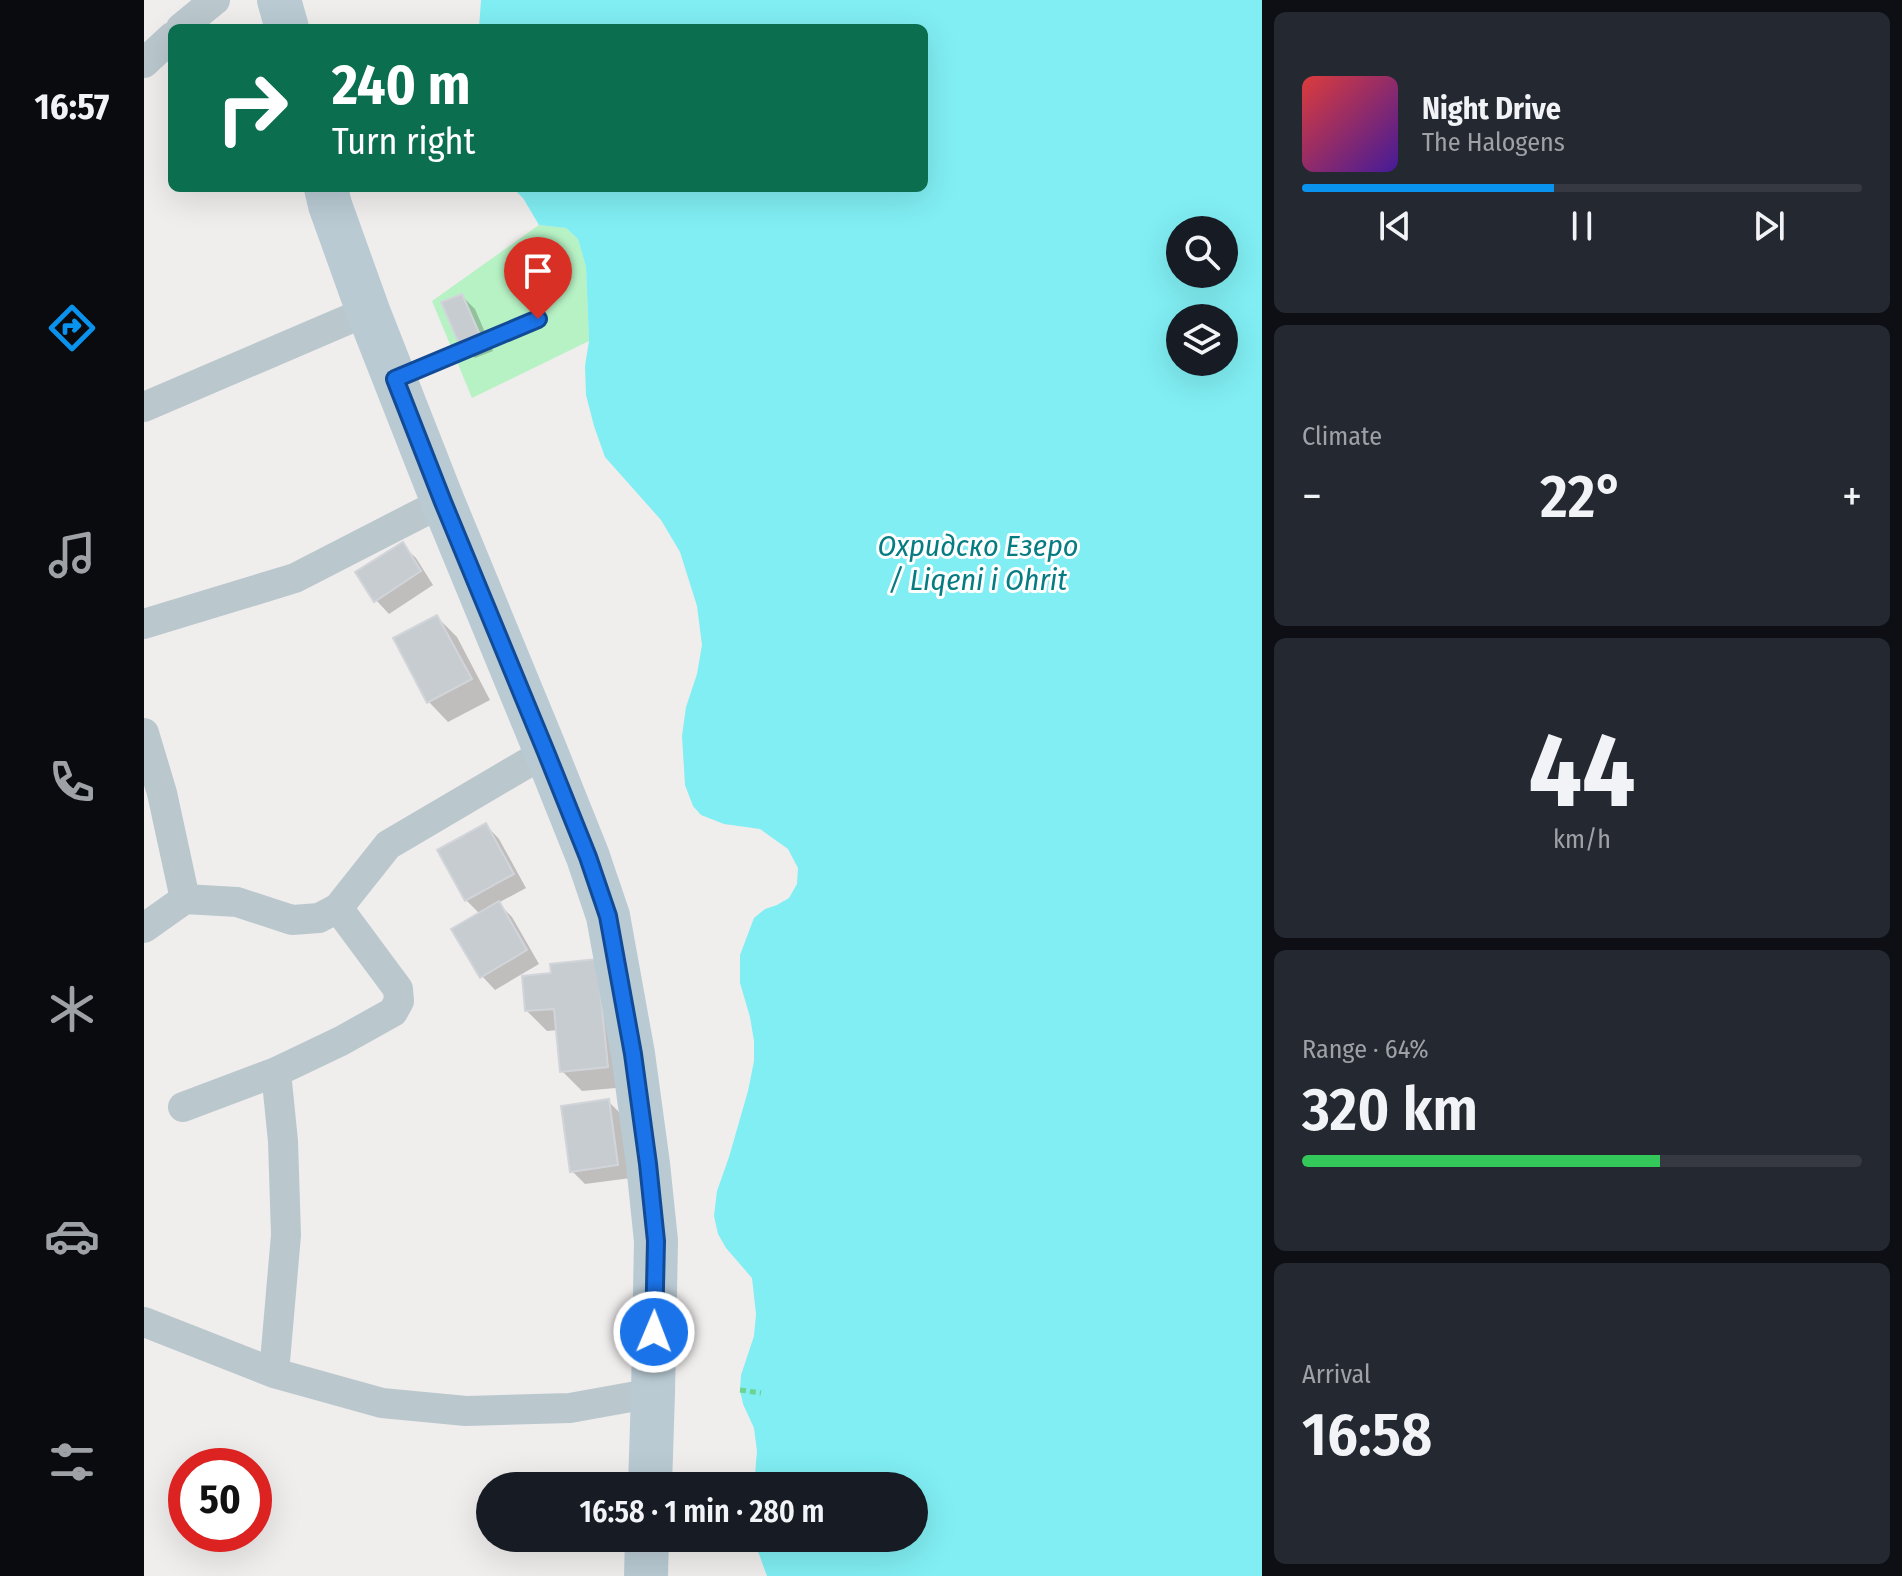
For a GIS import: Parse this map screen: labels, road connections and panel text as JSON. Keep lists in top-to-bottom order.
{
  "water": ["Охридско Езеро / Liqeni i Ohrit"],
  "page": {
    "tabs": "16:57",
    "turn": ["240 m", "Turn right"],
    "song": ["Night Drive", "The Halogens"],
    "tile": [
      "Climate",
      ["44", "km/h"],
      ["Range · 64%", "320 km"],
      ["Arrival", "16:58"]
    ],
    "heat": ["−", "22°", "+"],
    "limit": "50",
    "trip": "16:58 · 1 min · 280 m"
  }
}
